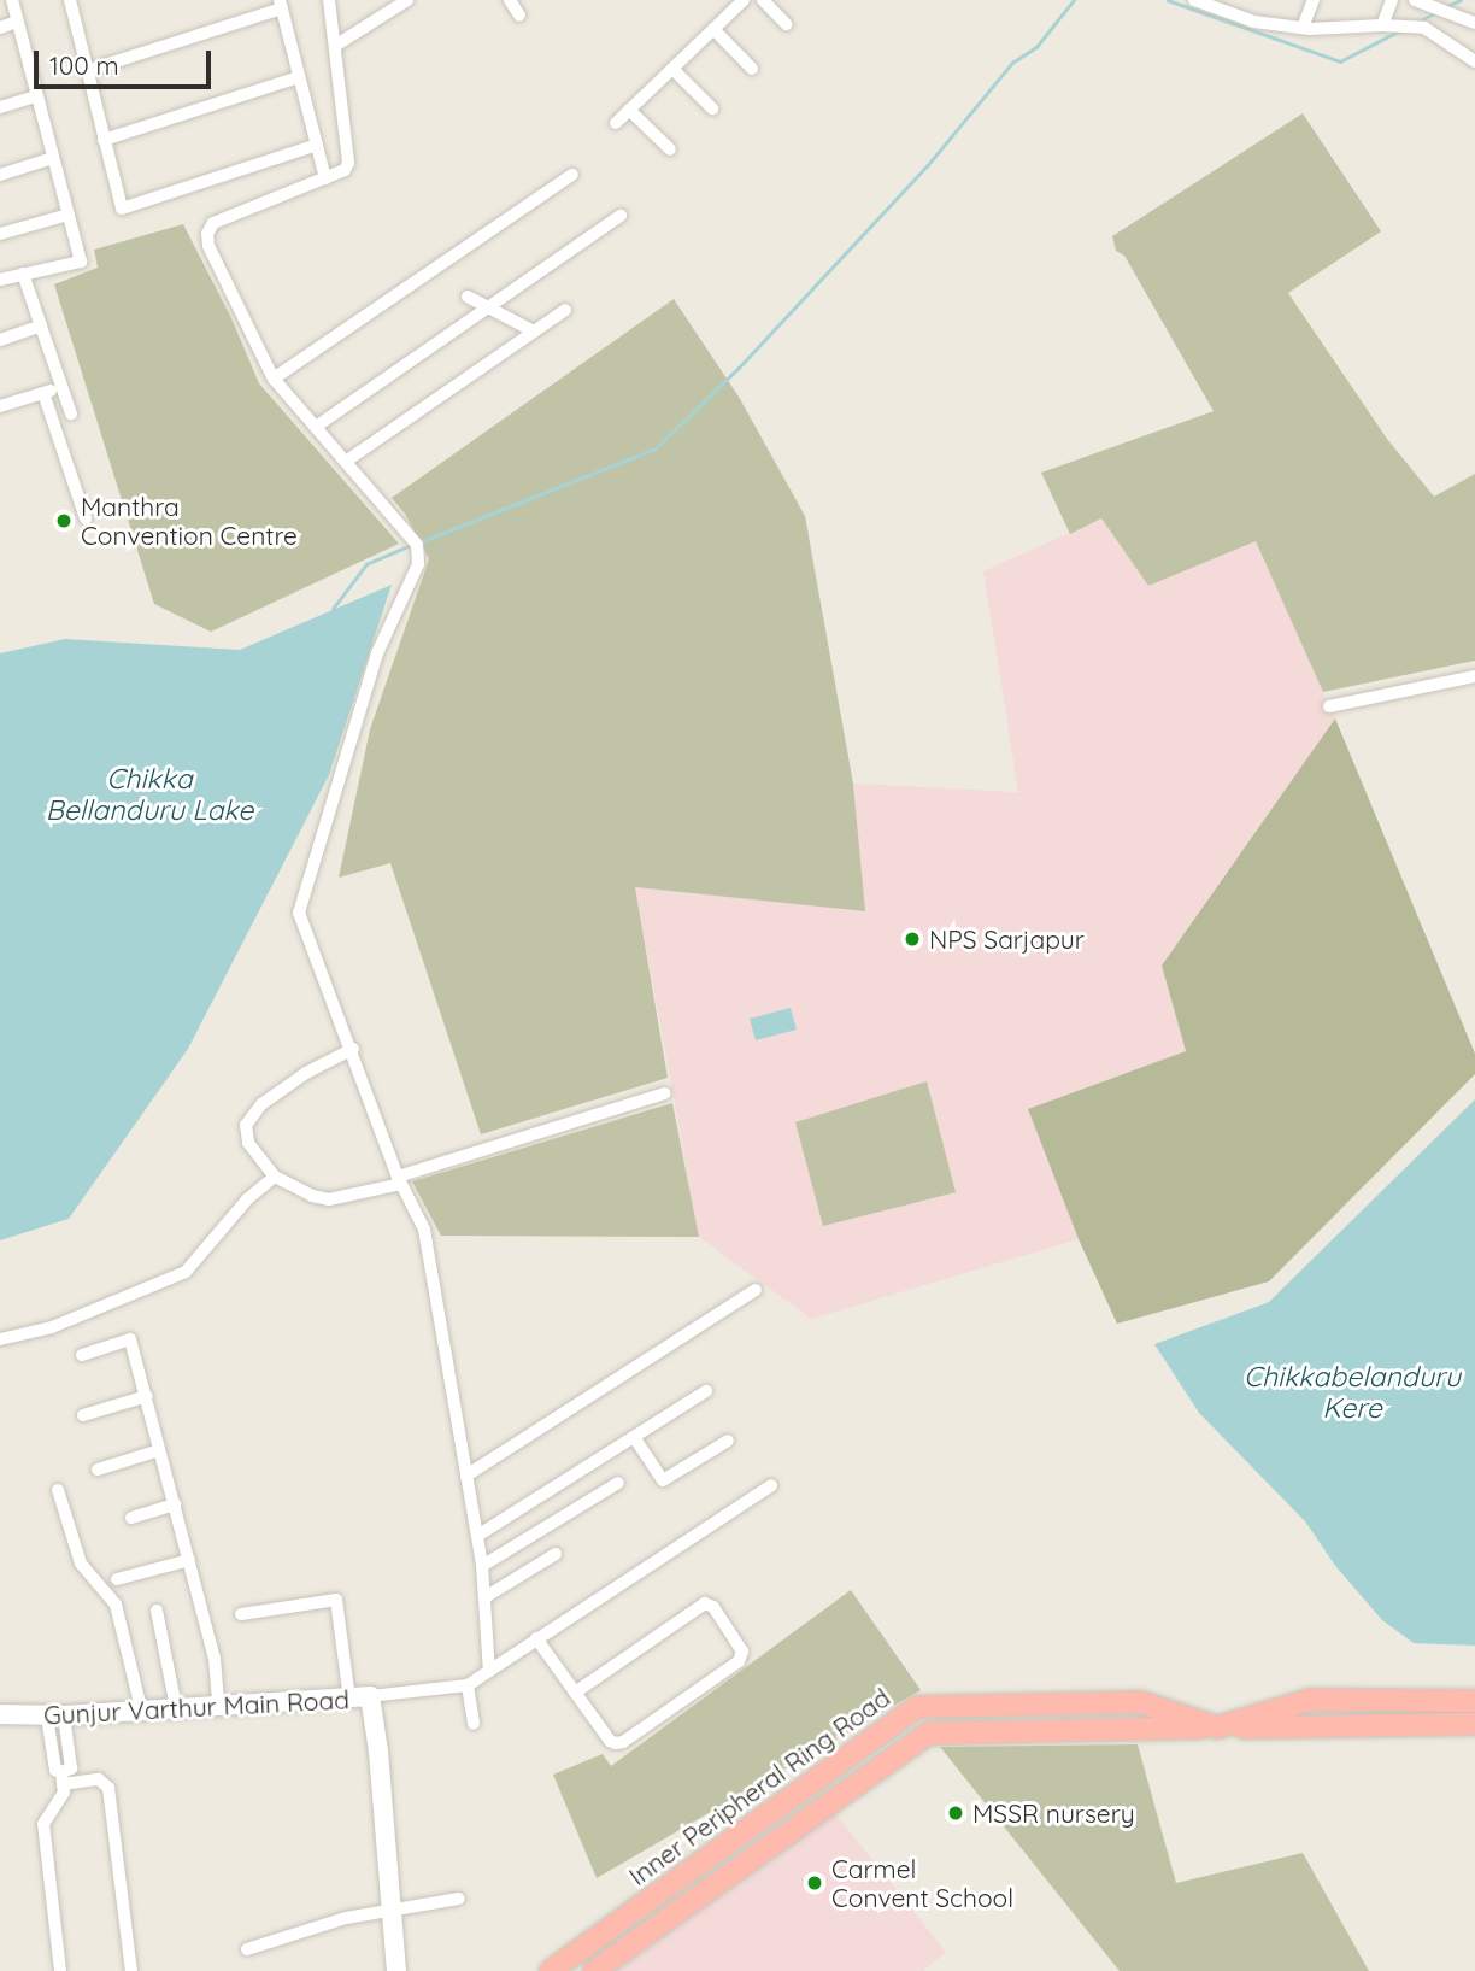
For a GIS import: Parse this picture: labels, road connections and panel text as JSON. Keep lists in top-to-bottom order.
{
  "streets": {
    "main road": ["Gunjur Varthur Main Road", "Inner Peripheral Ring Road"]
  },
  "water": ["Chikka Bellanduru Lake", "Chikkabelanduru Kere"],
  "places": [
    "Manthra Convention Centre",
    "NPS Sarjapur",
    "MSSR nursery",
    "Carmel Convent School"
  ],
  "scale_bar": "100 m"
}
